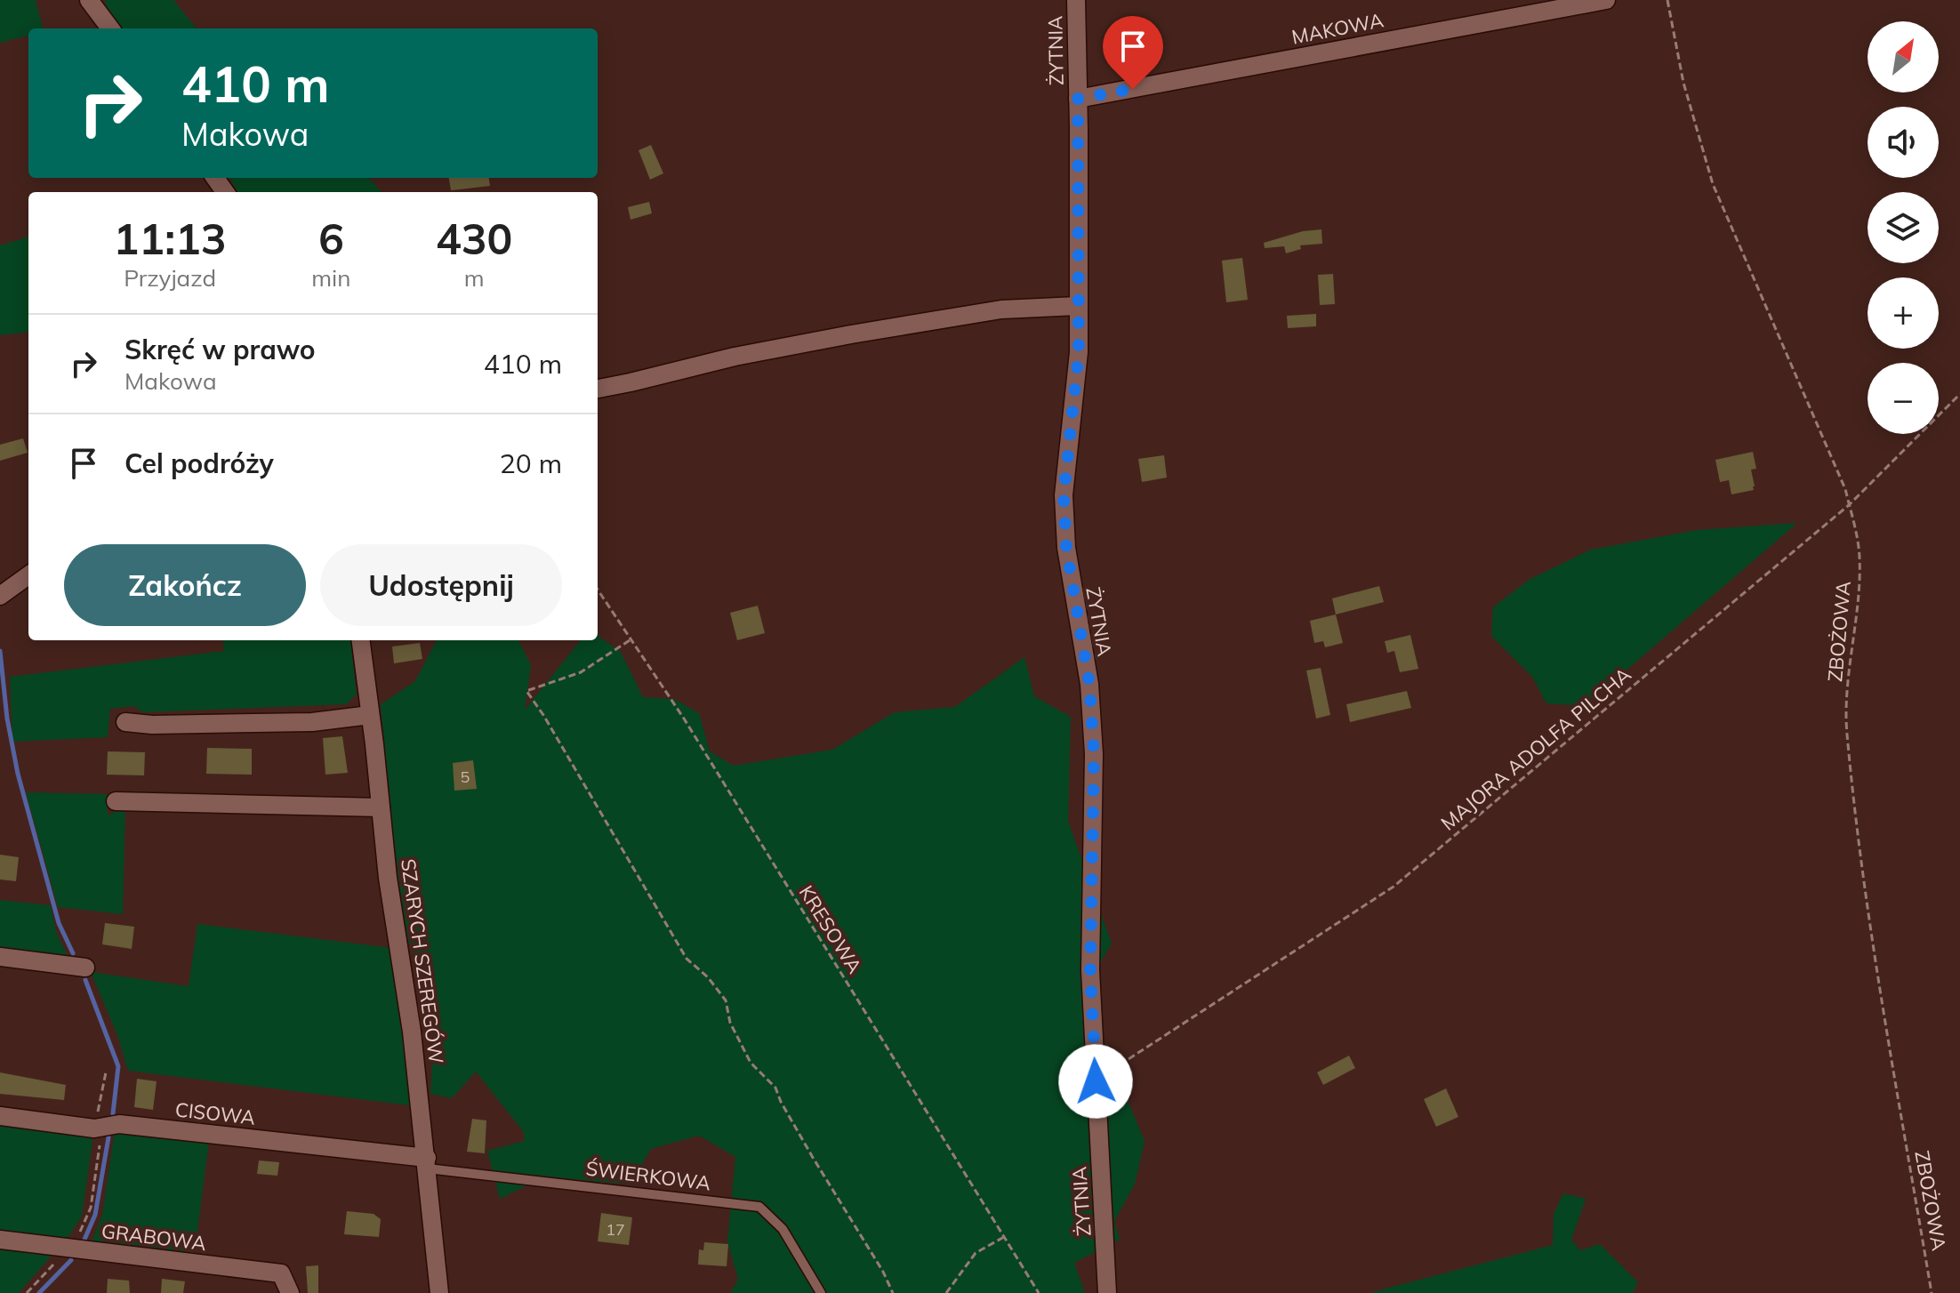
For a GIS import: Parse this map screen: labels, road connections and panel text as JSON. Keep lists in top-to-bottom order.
{
  "streets": {
    "street": [
      "MAKOWA",
      "ŻYTNIA",
      "SZARYCH SZEREGÓW",
      "CISOWA",
      "GRABOWA"
    ],
    "lane": ["ŚWIERKOWA"],
    "path": ["ZBOŻOWA", "MAJORA ADOLFA PILCHA", "KRESOWA"]
  },
  "crossings": [
    ["MAKOWA", "ŻYTNIA"],
    ["ŻYTNIA", "MAJORA ADOLFA PILCHA"],
    ["ZBOŻOWA", "MAJORA ADOLFA PILCHA"],
    ["SZARYCH SZEREGÓW", "CISOWA"],
    ["SZARYCH SZEREGÓW", "ŚWIERKOWA"],
    ["CISOWA", "ŚWIERKOWA"]
  ],
  "house_numbers": ["5", "17"],
  "north": "top right",
  "page": {
    "map_buttons": ["+", "−"],
    "turn": ["410 m", "Makowa"],
    "eta": [
      "11:13",
      "Przyjazd",
      "6",
      "min",
      "430",
      "m"
    ],
    "list": [
      {
        "name": "Skręć w prawo",
        "note": "Makowa",
        "value": "410 m"
      },
      {
        "name": "Cel podróży",
        "value": "20 m"
      }
    ],
    "buttons": ["Zakończ", "Udostępnij"]
  }
}
